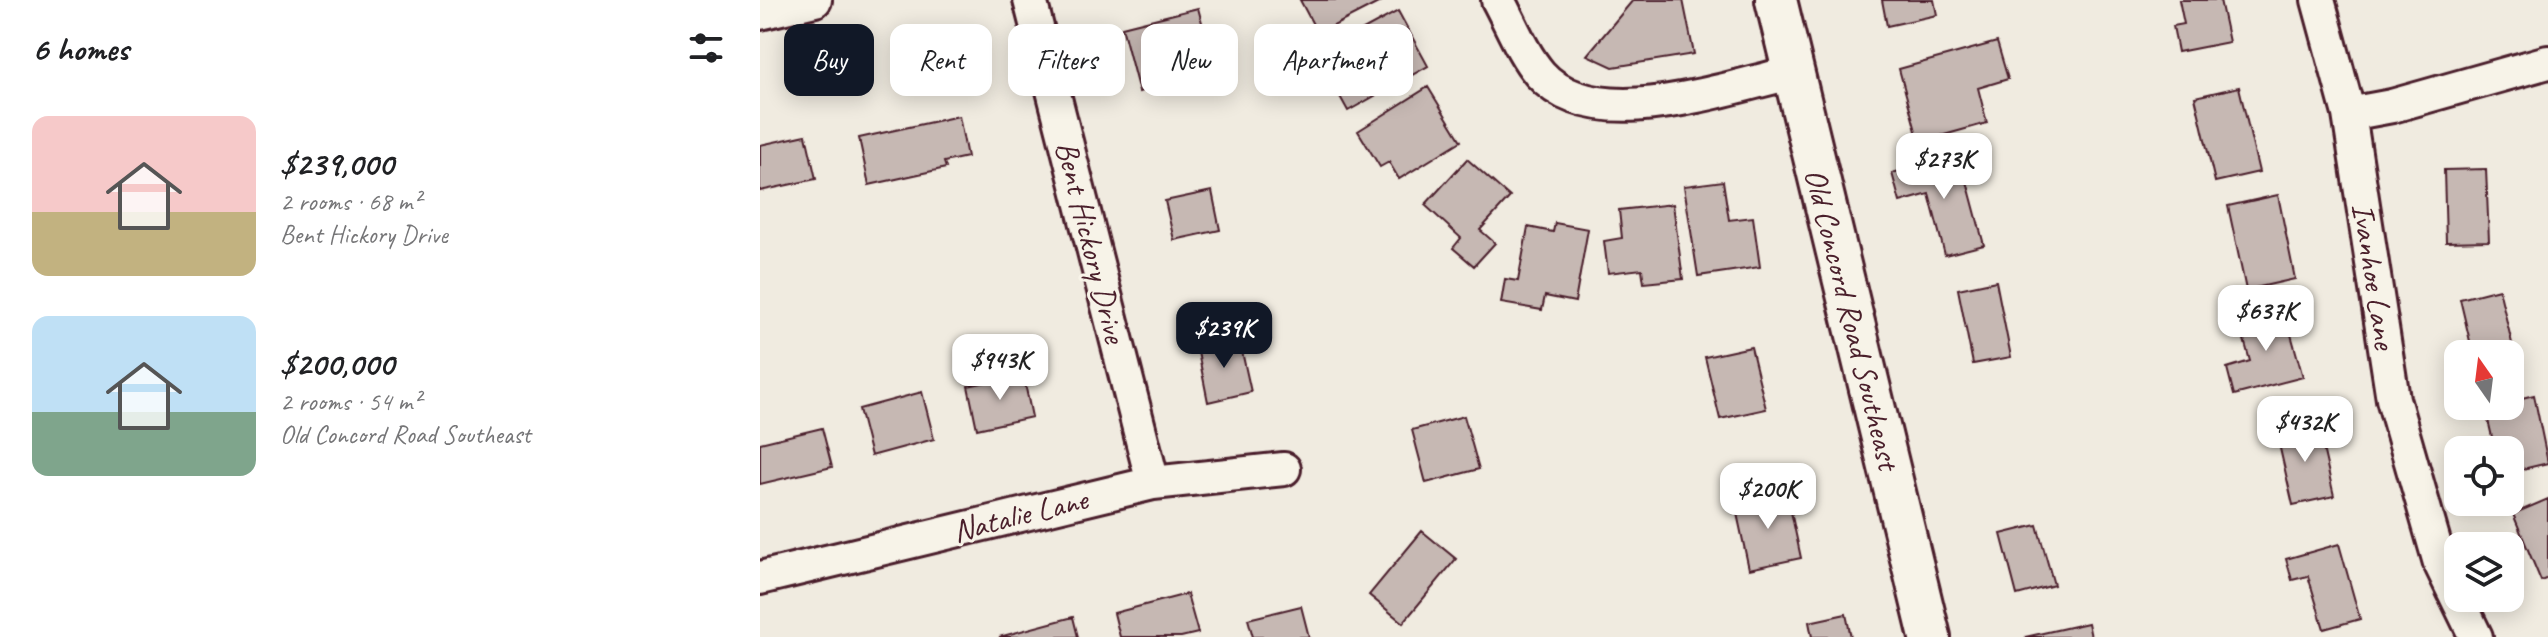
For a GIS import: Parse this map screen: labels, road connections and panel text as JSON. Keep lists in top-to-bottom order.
{
  "streets": {
    "street": [
      "Bent Hickory Drive",
      "Ivanhoe Lane",
      "Old Concord Road Southeast",
      "Natalie Lane"
    ]
  },
  "crossings": [
    ["Bent Hickory Drive", "Natalie Lane"]
  ],
  "north": "top",
  "page": {
    "heading": "6 homes",
    "chip": [
      "Buy",
      "Rent",
      "Filters",
      "New",
      "Apartment"
    ],
    "list": [
      {
        "name": "$239,000",
        "note": "2 rooms · 68 m² · Bent Hickory Drive"
      },
      {
        "name": "$200,000",
        "note": "2 rooms · 54 m² · Old Concord Road Southeast"
      }
    ],
    "price": [
      "$273K",
      "$637K",
      "$239K",
      "$943K",
      "$432K",
      "$200K"
    ]
  }
}
